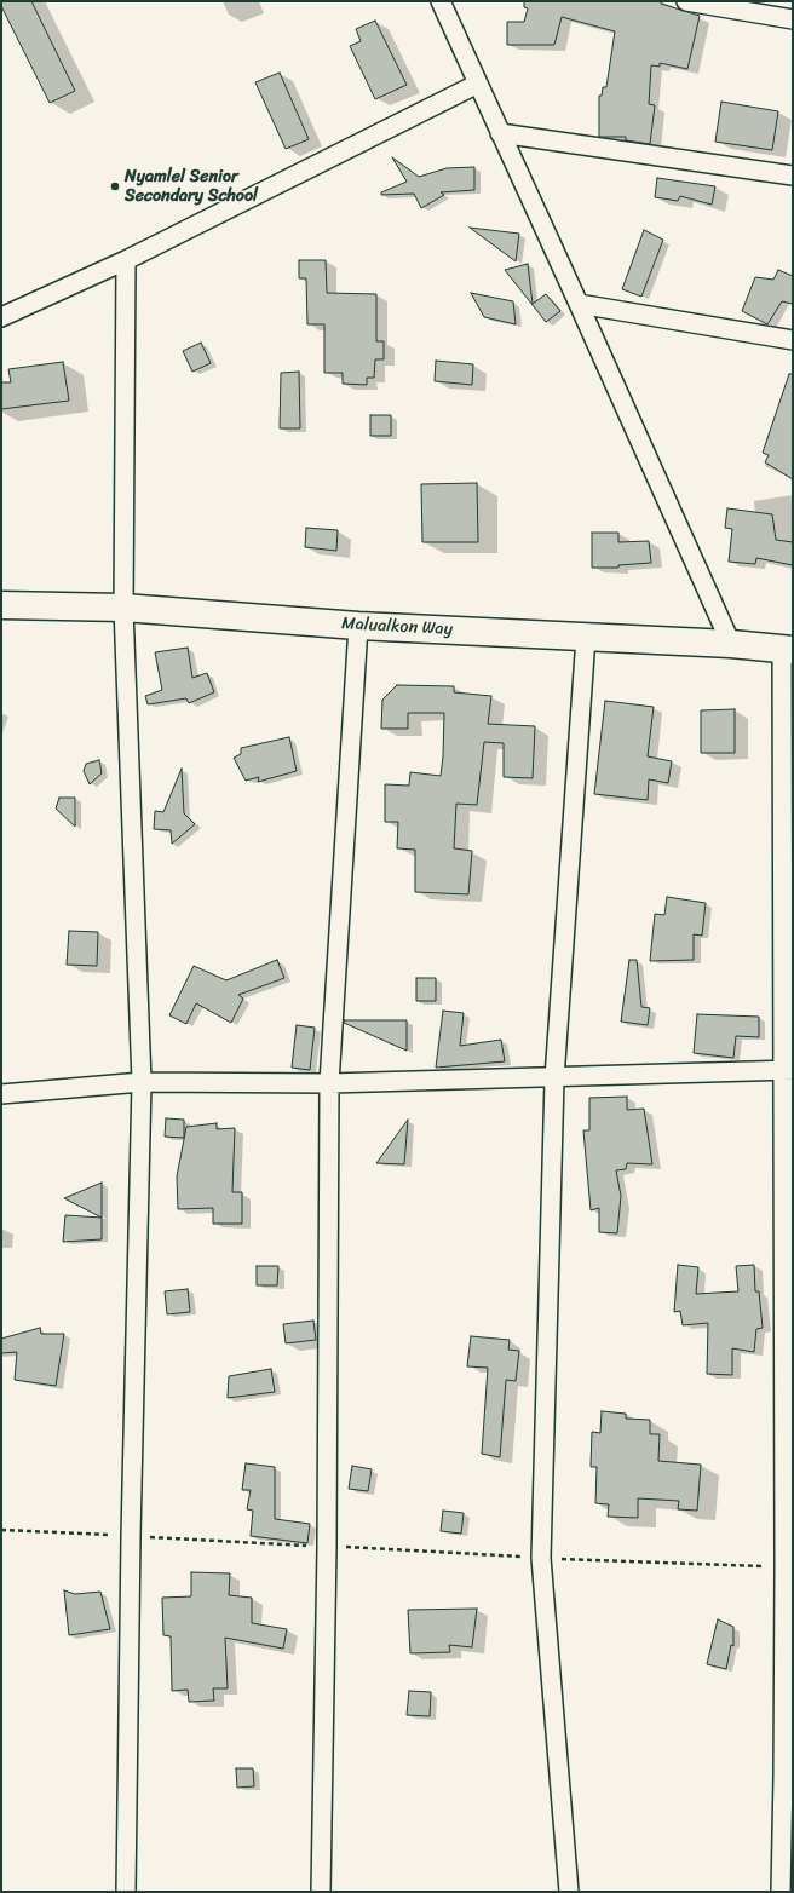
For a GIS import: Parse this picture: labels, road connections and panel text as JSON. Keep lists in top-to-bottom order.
{
  "streets": {
    "main road": ["Malualkon Way"]
  },
  "places": ["Nyamlel Senior Secondary School"]
}
